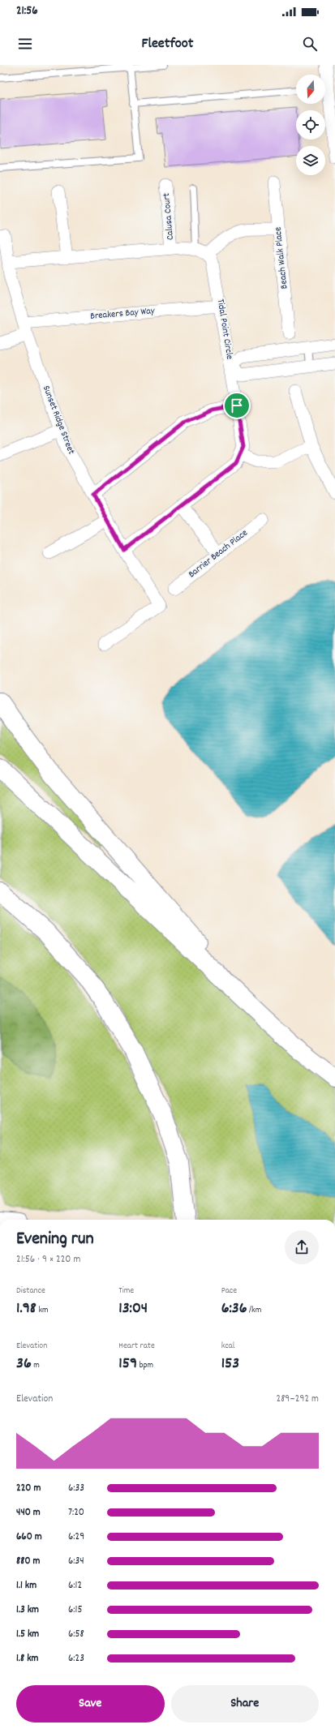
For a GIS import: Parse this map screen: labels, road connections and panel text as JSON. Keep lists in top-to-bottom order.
{
  "streets": {
    "street": [
      "Calusa Court",
      "Beach Walk Place",
      "Breakers Bay Way",
      "Tidal Point Circle",
      "Sunset Ridge Street",
      "Barrier Beach Place"
    ]
  },
  "crossings": [
    ["Breakers Bay Way", "Tidal Point Circle"],
    ["Breakers Bay Way", "Sunset Ridge Street"],
    ["Tidal Point Circle", "Sunset Ridge Street"]
  ],
  "north": "bottom",
  "page": {
    "status": "21:56",
    "header": "Fleetfoot",
    "heading": ["Evening run", "21:56 · 9 × 220 m"],
    "stats": [
      ["Distance", "1.98 km"],
      ["Time", "13:04"],
      ["Pace", "6:36 /km"],
      ["Elevation", "36 m"],
      ["Heart rate", "159 bpm"],
      ["kcal", "153"]
    ],
    "chart": ["Elevation", "289–292 m"],
    "list": [
      {
        "name": "220 m",
        "note": "6:33"
      },
      {
        "name": "440 m",
        "note": "7:20"
      },
      {
        "name": "660 m",
        "note": "6:29"
      },
      {
        "name": "880 m",
        "note": "6:34"
      },
      {
        "name": "1.1 km",
        "note": "6:12"
      },
      {
        "name": "1.3 km",
        "note": "6:15"
      },
      {
        "name": "1.5 km",
        "note": "6:58"
      },
      {
        "name": "1.8 km",
        "note": "6:23"
      }
    ],
    "buttons": ["Save", "Share"]
  }
}
